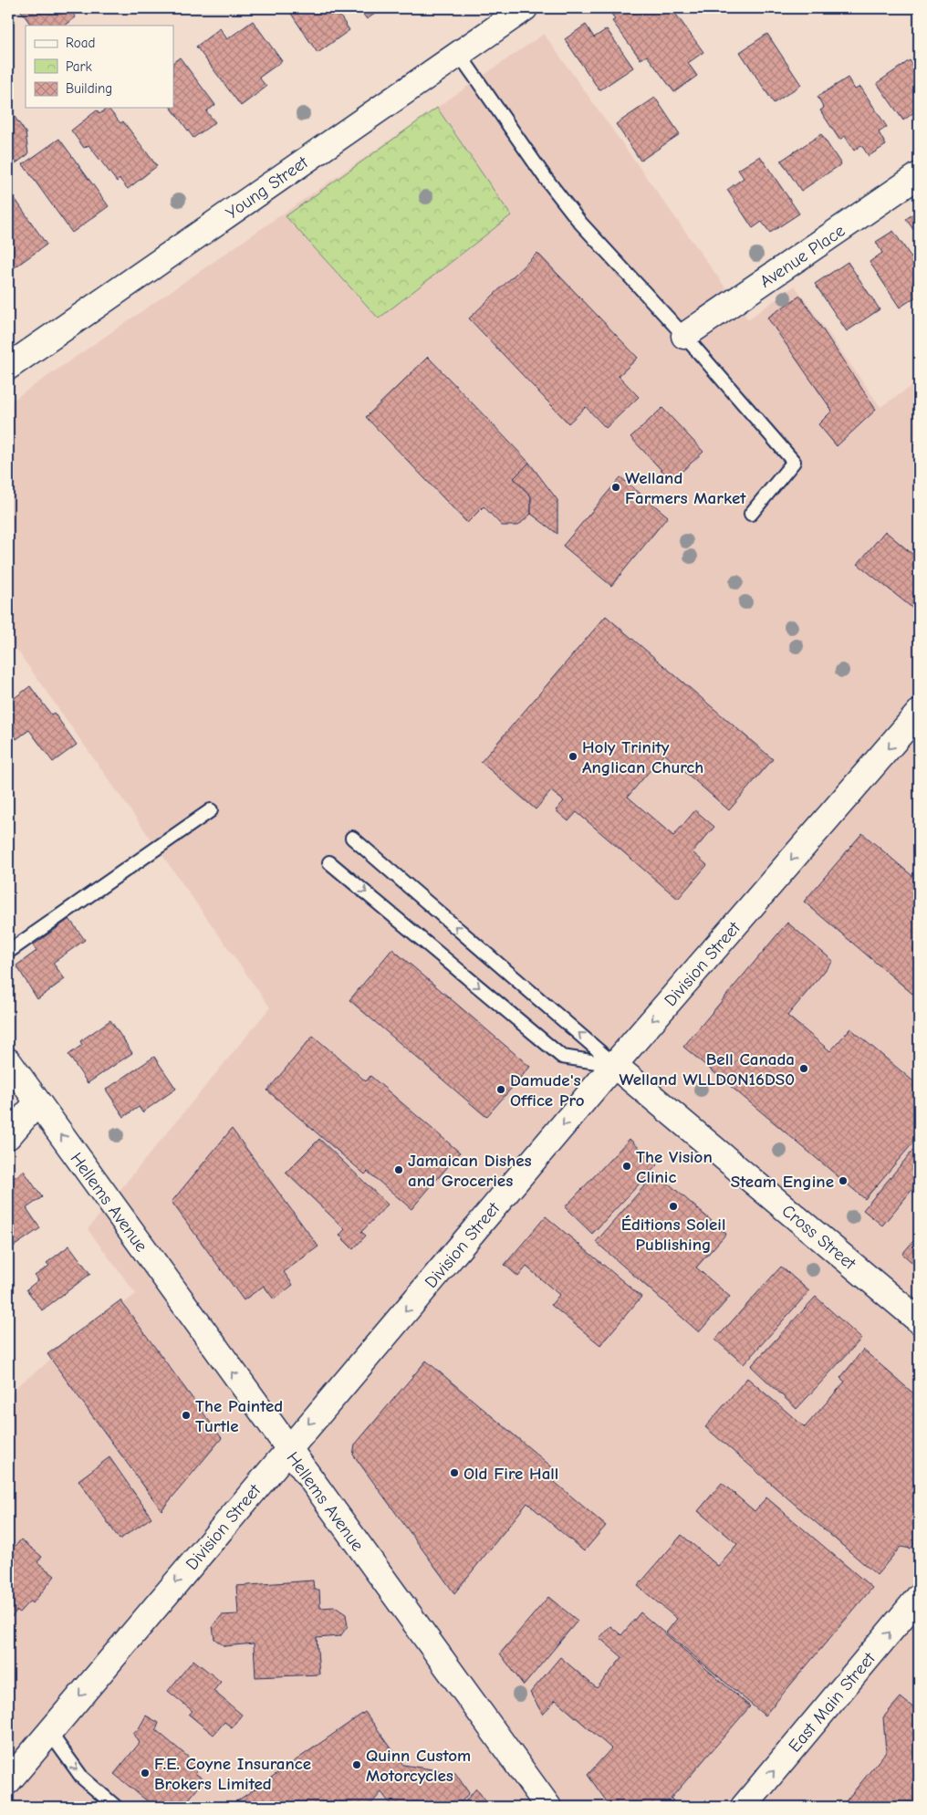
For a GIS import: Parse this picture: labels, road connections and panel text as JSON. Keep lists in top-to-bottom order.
{
  "streets": {
    "street": [
      "Young Street",
      "Avenue Place",
      "Division Street",
      "Hellems Avenue",
      "Cross Street",
      "East Main Street"
    ]
  },
  "crossings": [
    ["Division Street", "Hellems Avenue"],
    ["Division Street", "Cross Street"]
  ],
  "one_way": ["Division Street", "Hellems Avenue", "East Main Street"],
  "places": [
    "Welland Farmers Market",
    "Holy Trinity Anglican Church",
    "Bell Canada Welland WLLDON16DS0",
    "Damude's Office Pro",
    "The Vision Clinic",
    "Jamaican Dishes and Groceries",
    "Steam Engine",
    "Éditions Soleil Publishing",
    "The Painted Turtle",
    "Old Fire Hall",
    "Quinn Custom Motorcycles",
    "F.E. Coyne Insurance Brokers Limited"
  ],
  "legend": ["Road", "Park", "Building"]
}
